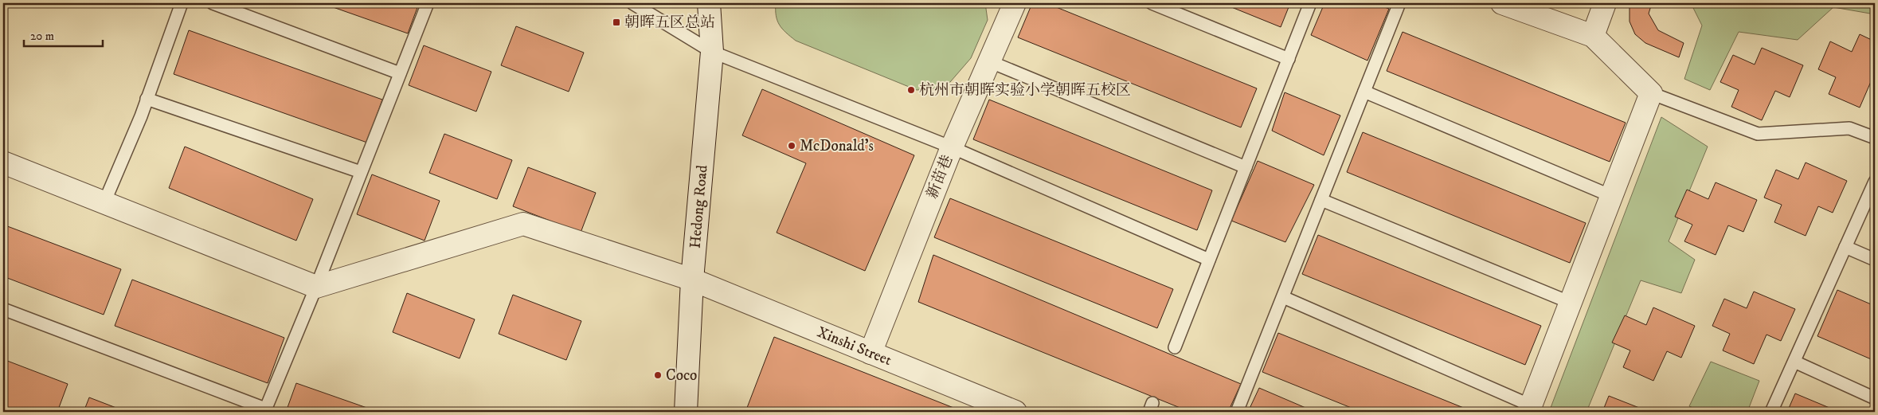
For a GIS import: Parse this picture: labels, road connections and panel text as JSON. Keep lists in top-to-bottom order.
{
  "streets": {
    "street": ["新苗巷", "Hedong Road", "Xinshi Street"]
  },
  "crossings": [
    ["新苗巷", "Xinshi Street"],
    ["Hedong Road", "Xinshi Street"]
  ],
  "places": {
    "transit": ["朝晖五区总站"],
    "other": ["杭州市朝晖实验小学朝晖五校区", "McDonald's", "Coco"]
  },
  "scale_bar": "20 m"
}
